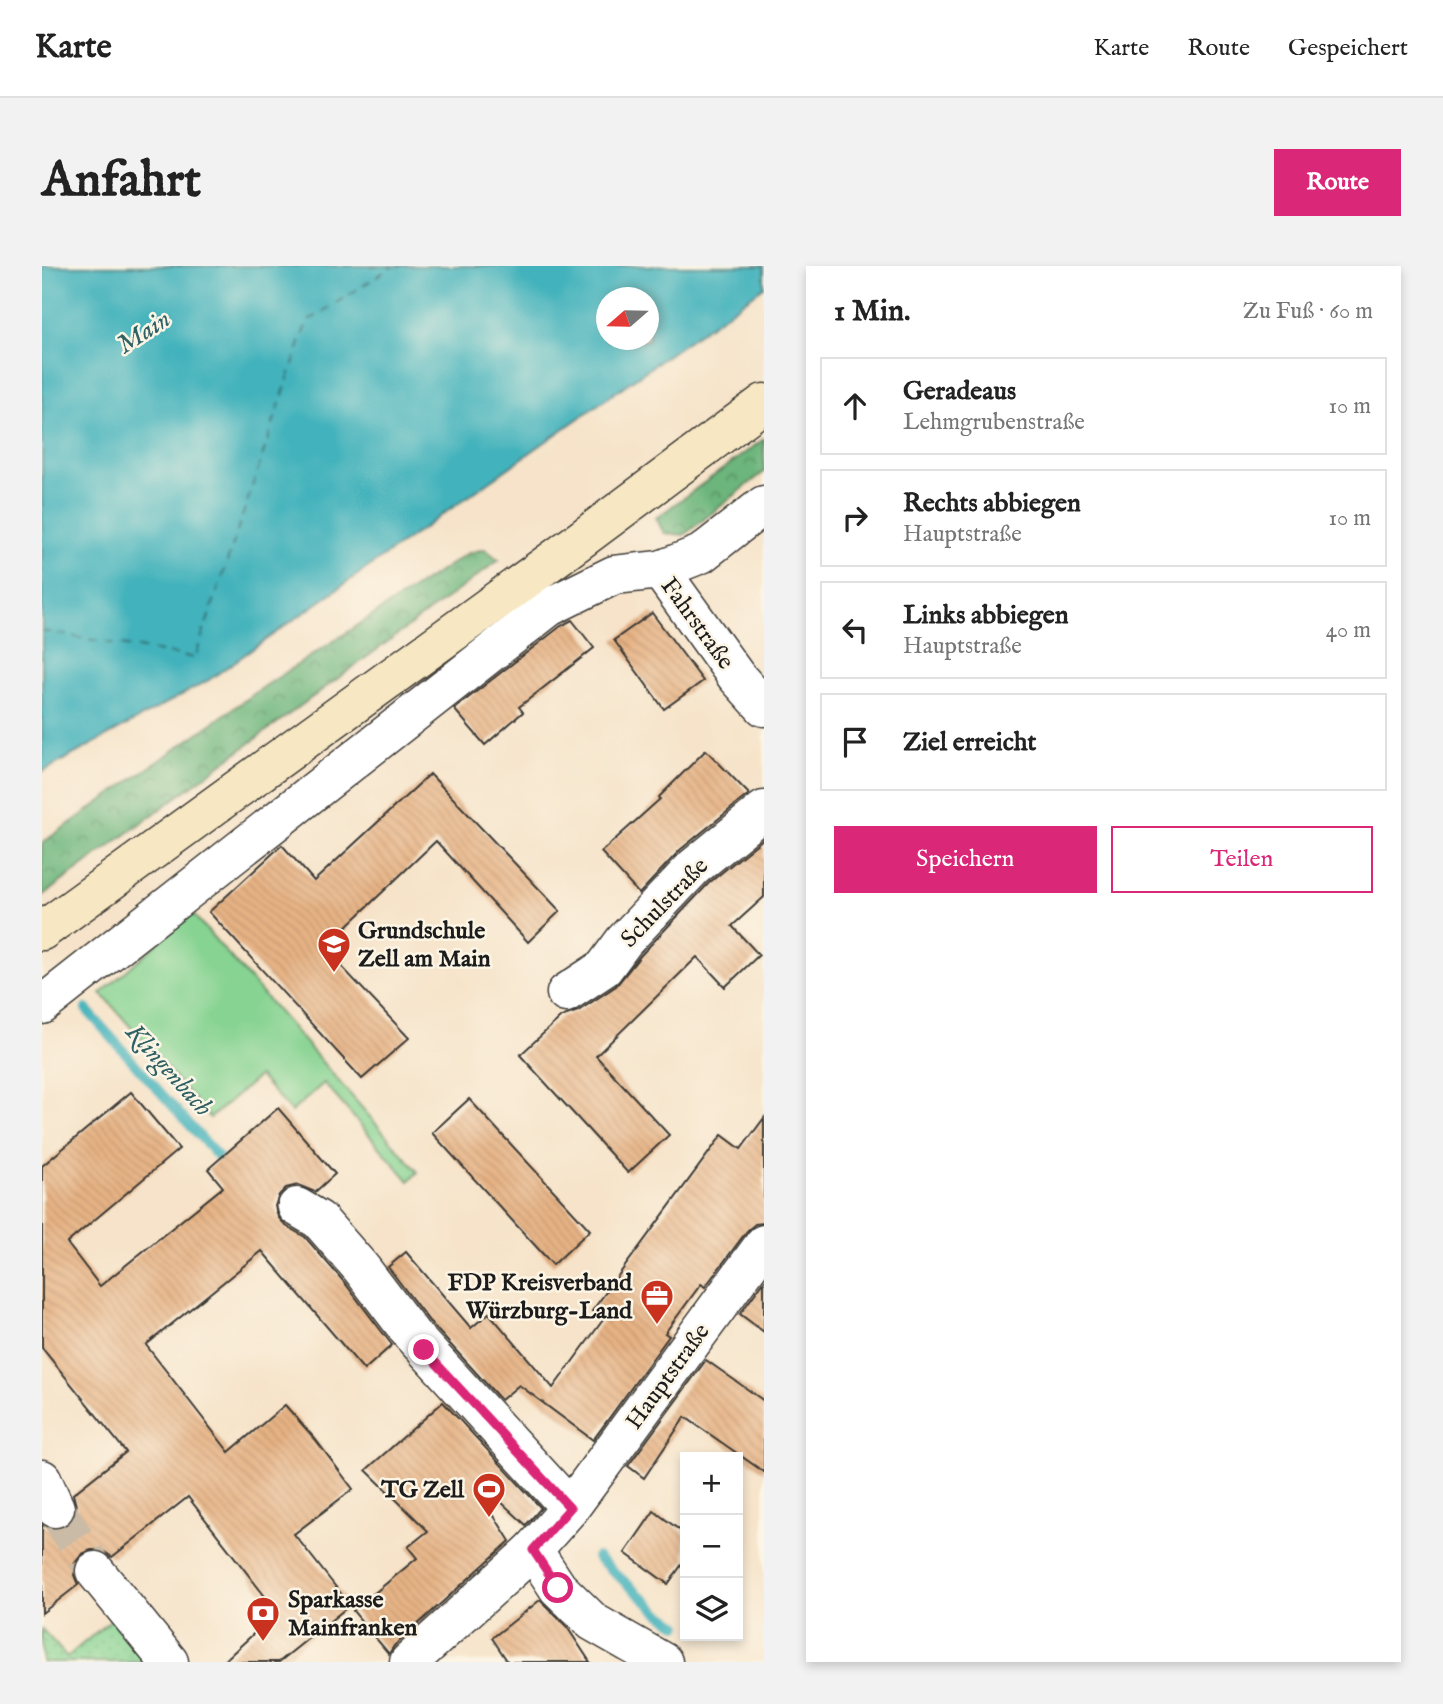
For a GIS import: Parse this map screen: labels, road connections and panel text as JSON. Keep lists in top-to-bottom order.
{
  "streets": {
    "street": ["Fahrstraße", "Schulstraße", "Hauptstraße"]
  },
  "water": ["Main", "Klingenbach"],
  "places": {
    "school or university": ["Grundschule Zell am Main"],
    "office": ["FDP Kreisverband Würzburg-Land"],
    "sports": ["TG Zell"],
    "bank": ["Sparkasse Mainfranken"]
  },
  "north": "left",
  "page": {
    "header": "Karte",
    "nav": ["Karte", "Route", "Gespeichert"],
    "buttons": [
      "Route",
      ["Speichern", "Teilen"]
    ],
    "title": "Anfahrt",
    "heading": ["1 Min.", "Zu Fuß · 60 m"],
    "list": [
      ["Geradeaus", "Lehmgrubenstraße", "10 m"],
      ["Rechts abbiegen", "Hauptstraße", "10 m"],
      ["Links abbiegen", "Hauptstraße", "40 m"],
      "Ziel erreicht"
    ],
    "map_buttons": ["+", "−"]
  }
}
